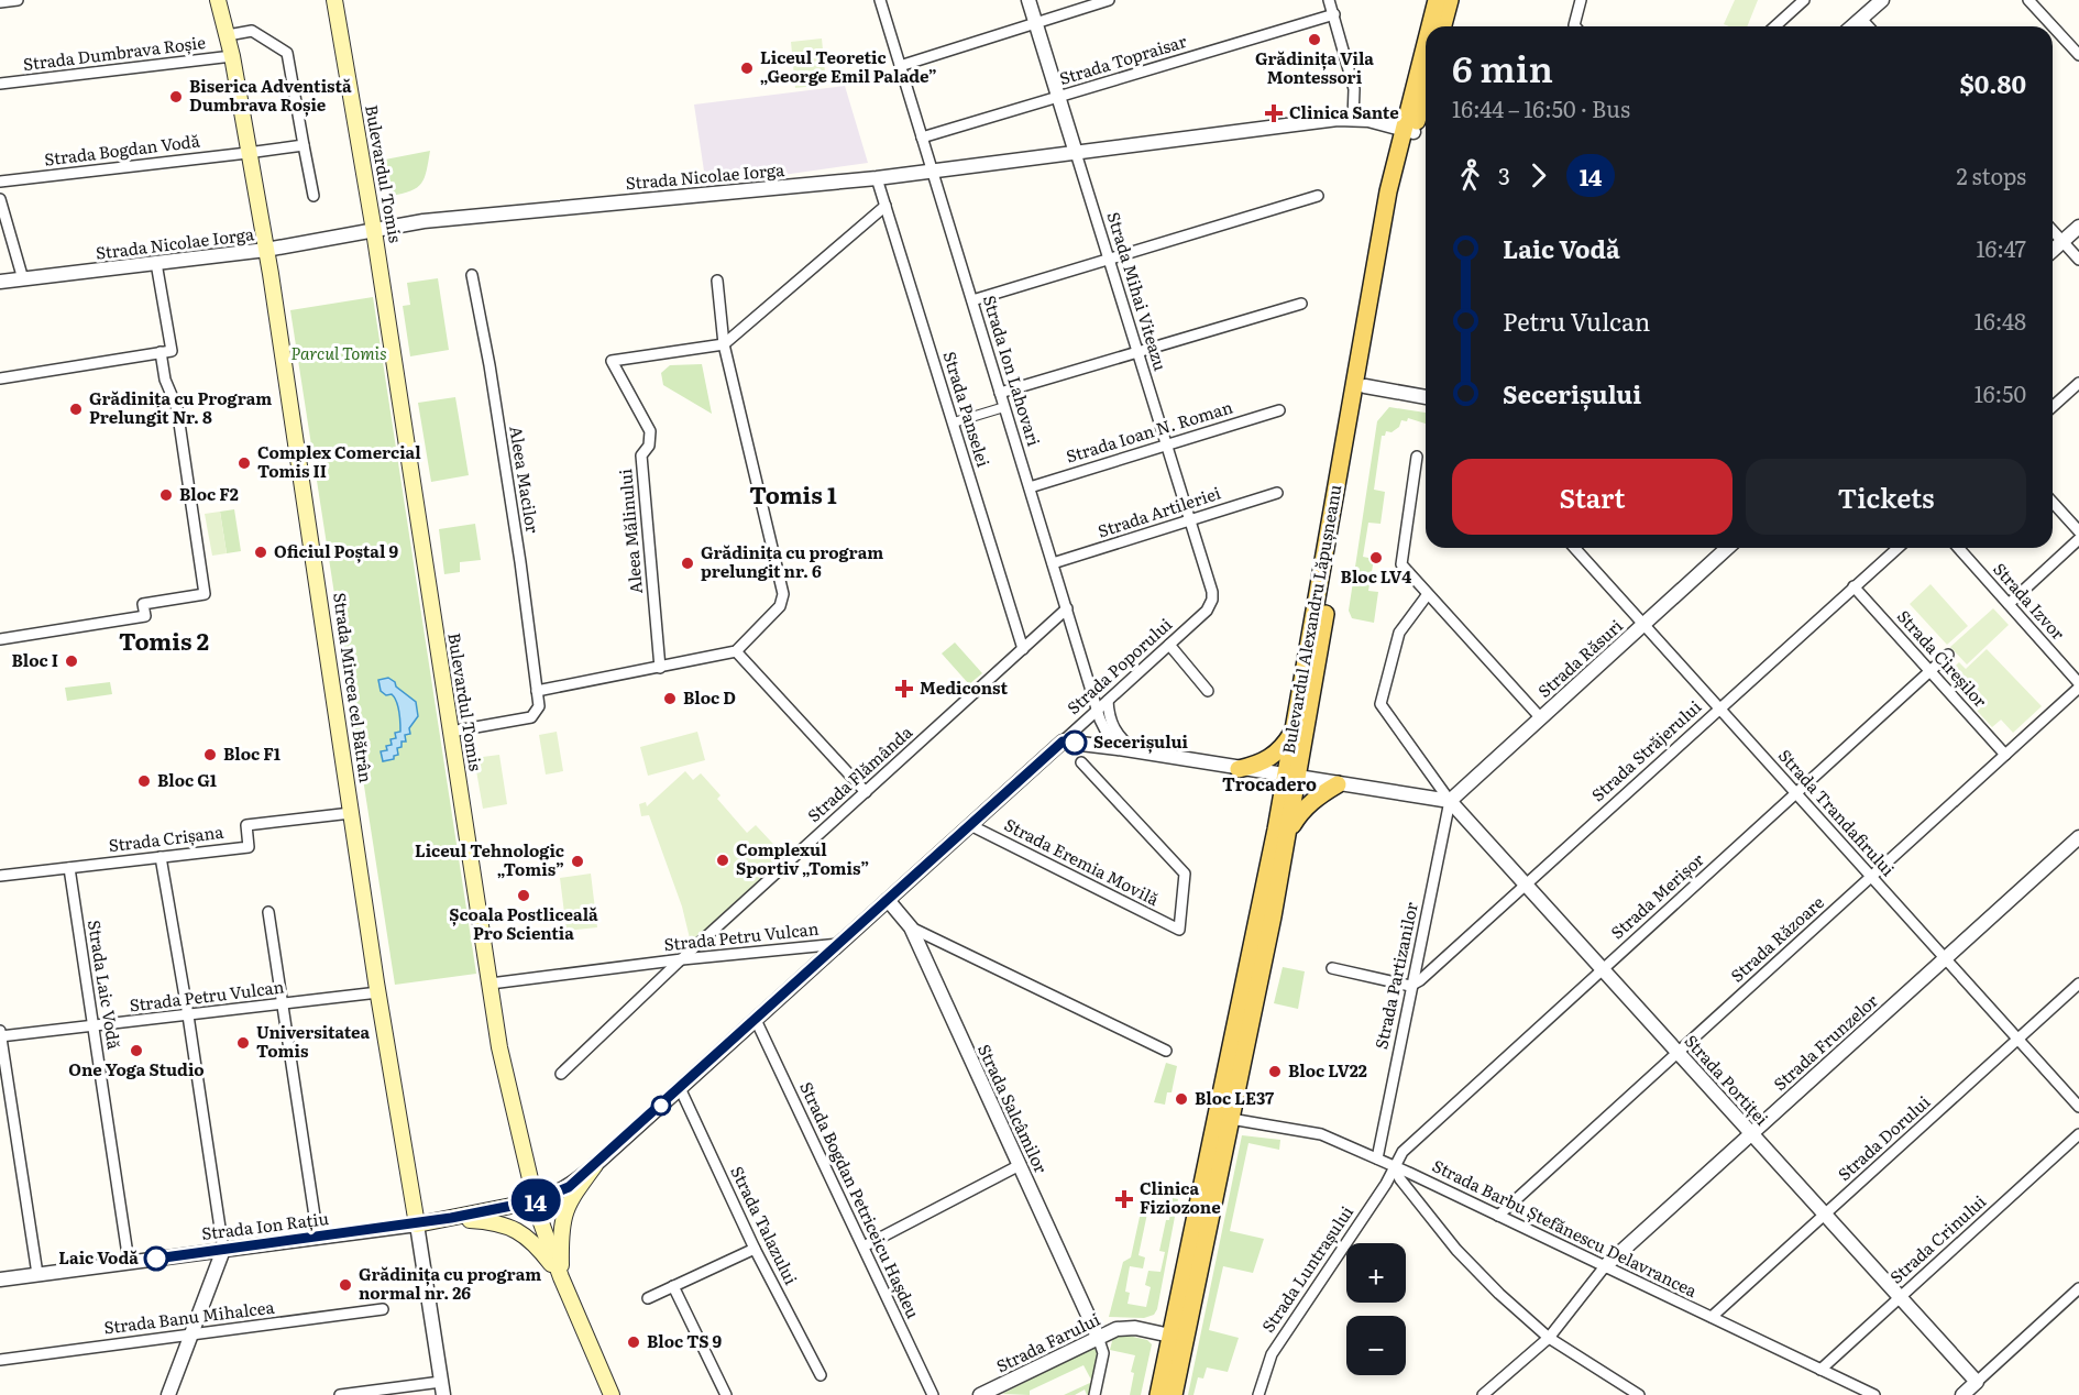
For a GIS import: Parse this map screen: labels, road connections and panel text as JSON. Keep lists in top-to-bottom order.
{
  "streets": {
    "main road": [
      "Bulevardul Tomis",
      "Bulevardul Alexandru Lăpușneanu",
      "Strada Mircea cel Bătrân",
      "Strada Ion Rațiu"
    ],
    "street": [
      "Strada Dumbrava Roșie",
      "Strada Topraisar",
      "Strada Bogdan Vodă",
      "Strada Nicolae Iorga",
      "Strada Mihai Viteazu",
      "Strada Ion Lahovari",
      "Strada Panselei",
      "Strada Ioan N. Roman",
      "Aleea Macilor",
      "Strada Artileriei",
      "Aleea Mălinului",
      "Strada Izvor",
      "Strada Răsuri",
      "Strada Cireșilor",
      "Strada Poporului",
      "Strada Străjerului",
      "Strada Flămânda",
      "Strada Trandafirului",
      "Strada Crișana",
      "Strada Eremia Movilă",
      "Strada Merișor",
      "Strada Petru Vulcan",
      "Strada Răzoare",
      "Strada Partizanilor",
      "Strada Laic Vodă",
      "Strada Frunzelor",
      "Strada Portiței",
      "Strada Salcâmilor",
      "Strada Dorului",
      "Strada Bogdan Petriceicu Hașdeu",
      "Strada Talazului",
      "Strada Barbu Ștefănescu Delavrancea",
      "Strada Crinului",
      "Strada Luntrașului",
      "Strada Banu Mihalcea",
      "Strada Farului"
    ]
  },
  "crossings": [
    ["Strada Dumbrava Roșie", "Strada Mircea cel Bătrân"],
    ["Strada Topraisar", "Strada Mihai Viteazu"],
    ["Strada Topraisar", "Strada Ion Lahovari"],
    ["Strada Bogdan Vodă", "Strada Mircea cel Bătrân"],
    ["Bulevardul Tomis", "Strada Nicolae Iorga"],
    ["Bulevardul Tomis", "Strada Poporului"],
    ["Bulevardul Tomis", "Strada Petru Vulcan"],
    ["Bulevardul Tomis", "Strada Ion Rațiu"],
    ["Strada Nicolae Iorga", "Strada Mihai Viteazu"],
    ["Strada Nicolae Iorga", "Strada Ion Lahovari"],
    ["Strada Nicolae Iorga", "Strada Panselei"],
    ["Strada Nicolae Iorga", "Bulevardul Alexandru Lăpușneanu"],
    ["Strada Nicolae Iorga", "Strada Mircea cel Bătrân"],
    ["Strada Mihai Viteazu", "Strada Ioan N. Roman"],
    ["Strada Mihai Viteazu", "Strada Artileriei"],
    ["Strada Mihai Viteazu", "Strada Poporului"],
    ["Strada Ion Lahovari", "Strada Ioan N. Roman"],
    ["Strada Ion Lahovari", "Strada Artileriei"],
    ["Strada Ion Lahovari", "Strada Poporului"],
    ["Strada Ion Lahovari", "Strada Flămânda"],
    ["Strada Panselei", "Strada Flămânda"],
    ["Strada Izvor", "Strada Răzoare"],
    ["Bulevardul Alexandru Lăpușneanu", "Strada Barbu Ștefănescu Delavrancea"],
    ["Bulevardul Alexandru Lăpușneanu", "Strada Farului"],
    ["Strada Răsuri", "Strada Trandafirului"],
    ["Strada Răsuri", "Strada Partizanilor"],
    ["Strada Răsuri", "Strada Portiței"],
    ["Strada Cireșilor", "Strada Străjerului"],
    ["Strada Cireșilor", "Strada Merișor"],
    ["Strada Cireșilor", "Strada Răzoare"],
    ["Strada Poporului", "Strada Eremia Movilă"],
    ["Strada Poporului", "Strada Petru Vulcan"],
    ["Strada Poporului", "Strada Salcâmilor"],
    ["Strada Poporului", "Strada Bogdan Petriceicu Hașdeu"],
    ["Strada Poporului", "Strada Talazului"],
    ["Strada Poporului", "Strada Ion Rațiu"],
    ["Strada Mircea cel Bătrân", "Strada Crișana"],
    ["Strada Mircea cel Bătrân", "Strada Petru Vulcan"],
    ["Strada Mircea cel Bătrân", "Strada Ion Rațiu"],
    ["Strada Străjerului", "Strada Trandafirului"],
    ["Strada Străjerului", "Strada Partizanilor"],
    ["Strada Străjerului", "Strada Portiței"],
    ["Strada Flămânda", "Strada Petru Vulcan"],
    ["Strada Trandafirului", "Strada Merișor"],
    ["Strada Trandafirului", "Strada Răzoare"],
    ["Strada Trandafirului", "Strada Frunzelor"],
    ["Strada Trandafirului", "Strada Dorului"],
    ["Strada Crișana", "Strada Laic Vodă"],
    ["Strada Merișor", "Strada Portiței"],
    ["Strada Merișor", "Strada Barbu Ștefănescu Delavrancea"],
    ["Strada Merișor", "Strada Luntrașului"],
    ["Strada Petru Vulcan", "Strada Laic Vodă"],
    ["Strada Răzoare", "Strada Portiței"],
    ["Strada Răzoare", "Strada Barbu Ștefănescu Delavrancea"],
    ["Strada Partizanilor", "Strada Portiței"],
    ["Strada Partizanilor", "Strada Barbu Ștefănescu Delavrancea"],
    ["Strada Laic Vodă", "Strada Ion Rațiu"],
    ["Strada Frunzelor", "Strada Portiței"],
    ["Strada Frunzelor", "Strada Barbu Ștefănescu Delavrancea"],
    ["Strada Portiței", "Strada Dorului"],
    ["Strada Portiței", "Strada Crinului"],
    ["Strada Salcâmilor", "Strada Farului"],
    ["Strada Dorului", "Strada Barbu Ștefănescu Delavrancea"],
    ["Strada Barbu Ștefănescu Delavrancea", "Strada Crinului"],
    ["Strada Barbu Ștefănescu Delavrancea", "Strada Luntrașului"]
  ],
  "districts": ["Tomis 1", "Tomis 2", "Trocadero"],
  "parks": ["Parcul Tomis"],
  "places": {
    "other": [
      "Grădinița Vila Montessori",
      "Liceul Teoretic „George Emil Palade”",
      "Biserica Adventistă Dumbrava Roșie",
      "Grădinița cu Program Prelungit Nr. 8",
      "Complex Comercial Tomis II",
      "Bloc F2",
      "Oficiul Poștal 9",
      "Bloc LV4",
      "Grădinița cu program prelungit nr. 6",
      "Bloc I",
      "Bloc D",
      "Secerișului",
      "Bloc F1",
      "Bloc G1",
      "Complexul Sportiv „Tomis”",
      "Liceul Tehnologic „Tomis”",
      "Școala Postliceală Pro Scientia",
      "Universitatea Tomis",
      "One Yoga Studio",
      "Bloc LV22",
      "Bloc LE37",
      "Laic Vodă",
      "Grădinița cu program normal nr. 26",
      "Bloc TS 9"
    ],
    "health": ["Clinica Sante", "Mediconst", "Clinica Fiziozone"]
  },
  "lines": ["bus line 14"],
  "page": {
    "on_map": "14",
    "heading": ["6 min", "16:44 – 16:50 · Bus", "$0.80"],
    "legs": ["3", "14", "2 stops"],
    "list": [
      {
        "name": "Laic Vodă",
        "value": "16:47"
      },
      {
        "name": "Petru Vulcan",
        "value": "16:48"
      },
      {
        "name": "Secerișului",
        "value": "16:50"
      }
    ],
    "buttons": ["Start", "Tickets"],
    "map_buttons": ["+", "−"]
  }
}
